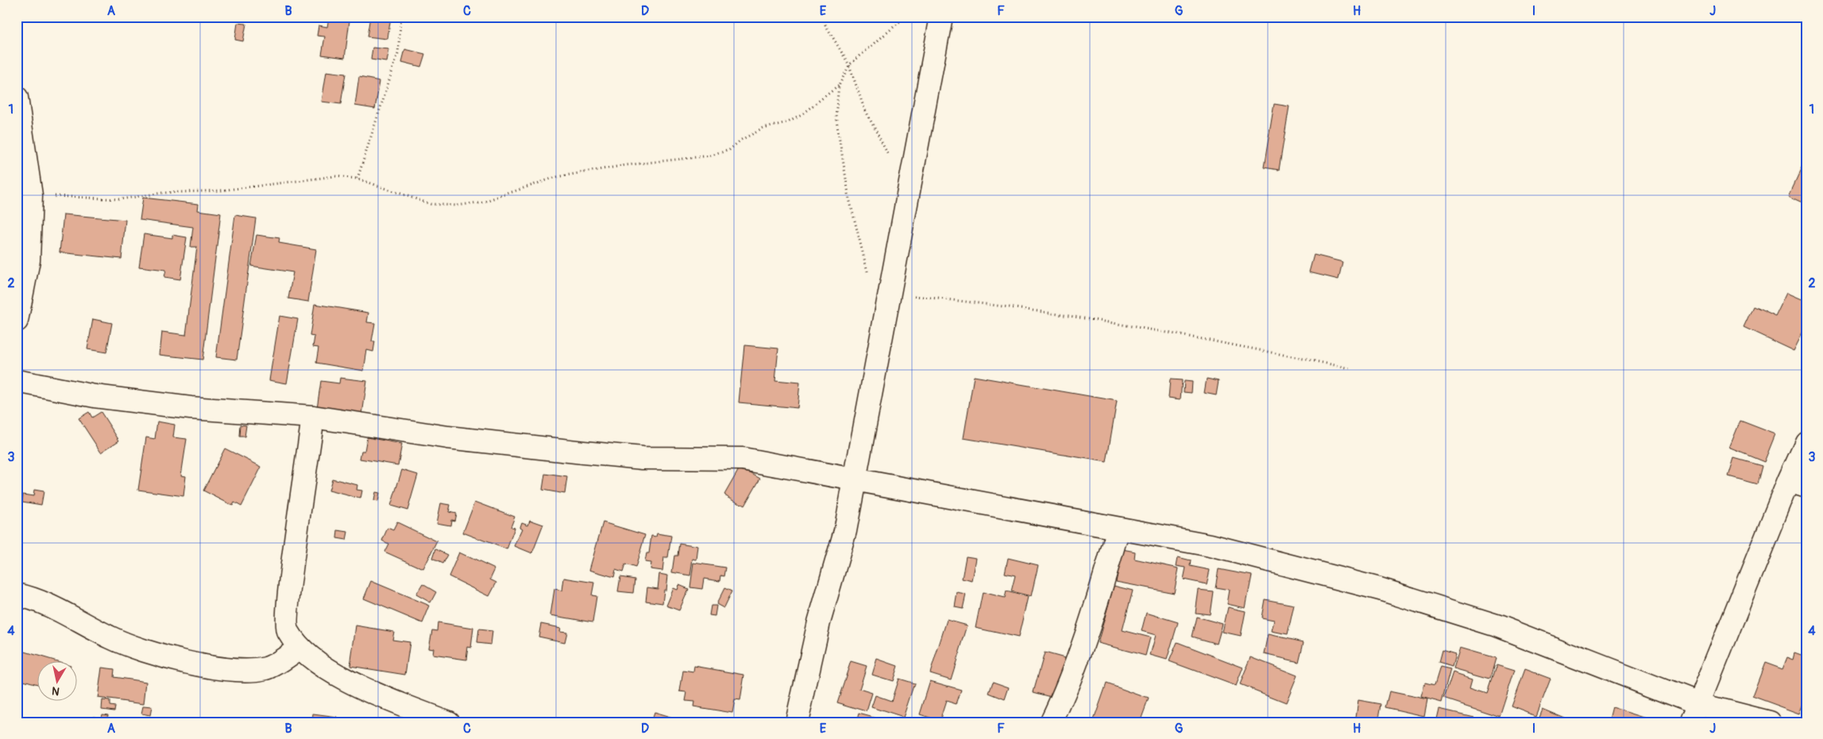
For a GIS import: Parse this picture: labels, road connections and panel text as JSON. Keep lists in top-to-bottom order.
{
  "north": "bottom",
  "grid": {
    "columns": [
      "A",
      "B",
      "C",
      "D",
      "E",
      "F",
      "G",
      "H",
      "I",
      "J"
    ],
    "rows": [
      "1",
      "2",
      "3",
      "4"
    ]
  }
}
